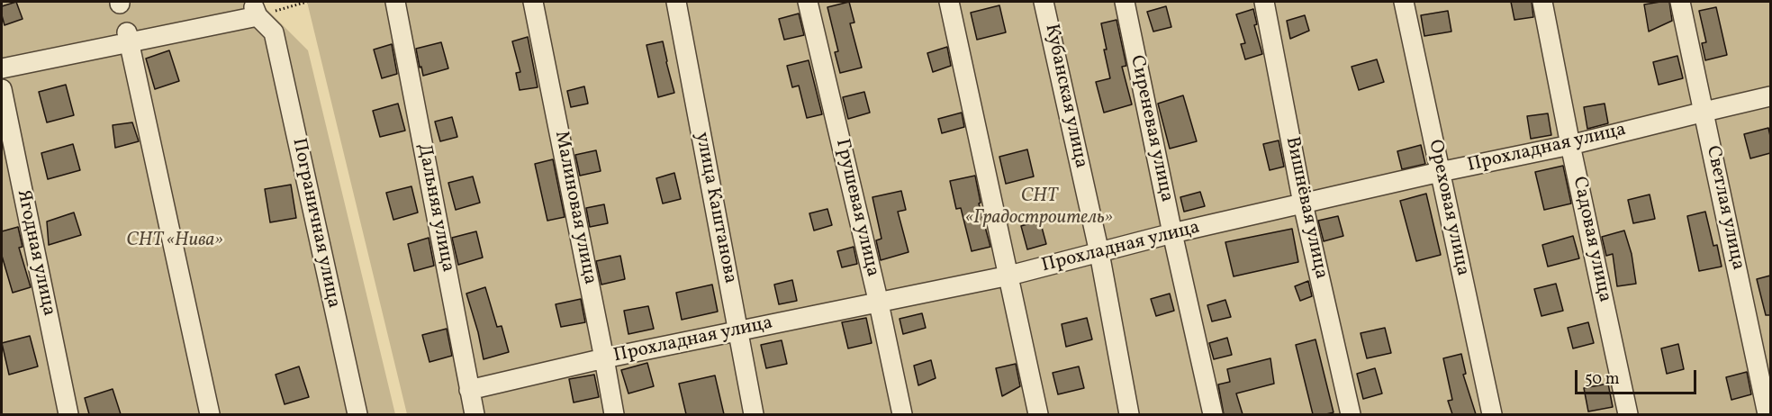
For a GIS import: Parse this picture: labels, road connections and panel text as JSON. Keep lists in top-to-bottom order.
{
  "streets": {
    "street": [
      "Кубанская улица",
      "Сиреневая улица",
      "Прохладная улица",
      "Дальняя улица",
      "Малиновая улица",
      "улица Каштанова",
      "Грушевая улица",
      "Вишнёвая улица",
      "Ореховая улица",
      "Светлая улица",
      "Пограничная улица",
      "Садовая улица",
      "Ягодная улица"
    ]
  },
  "crossings": [
    ["Кубанская улица", "Прохладная улица"],
    ["Сиреневая улица", "Прохладная улица"],
    ["Прохладная улица", "Дальняя улица"],
    ["Прохладная улица", "Малиновая улица"],
    ["Прохладная улица", "улица Каштанова"],
    ["Прохладная улица", "Грушевая улица"],
    ["Прохладная улица", "Вишнёвая улица"],
    ["Прохладная улица", "Ореховая улица"],
    ["Прохладная улица", "Светлая улица"],
    ["Прохладная улица", "Садовая улица"]
  ],
  "parks": ["СНТ «Градостроитель»", "СНТ «Нива»"],
  "scale_bar": "50 m"
}
